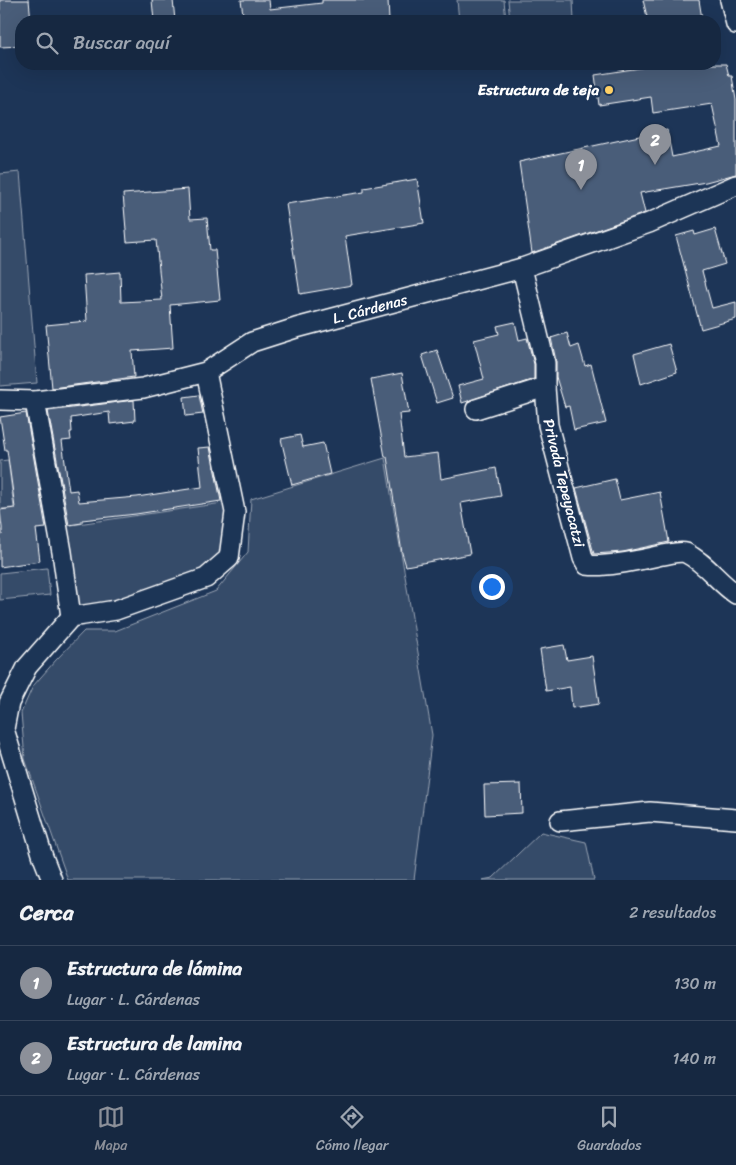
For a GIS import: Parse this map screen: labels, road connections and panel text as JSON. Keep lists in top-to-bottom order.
{
  "streets": {
    "street": ["L. Cárdenas", "Privada Tepeyacatzi"]
  },
  "crossings": [
    ["L. Cárdenas", "Privada Tepeyacatzi"]
  ],
  "places": ["Estructura de teja"],
  "page": {
    "search": "Buscar aquí",
    "pins": ["2", "1"],
    "heading": ["Cerca", "2 resultados"],
    "list": [
      {
        "mark": "1",
        "name": "Estructura de lámina",
        "note": "Lugar · L. Cárdenas",
        "value": "130 m"
      },
      {
        "mark": "2",
        "name": "Estructura de lamina",
        "note": "Lugar · L. Cárdenas",
        "value": "140 m"
      }
    ],
    "nav": ["Mapa", "Cómo llegar", "Guardados"]
  }
}
